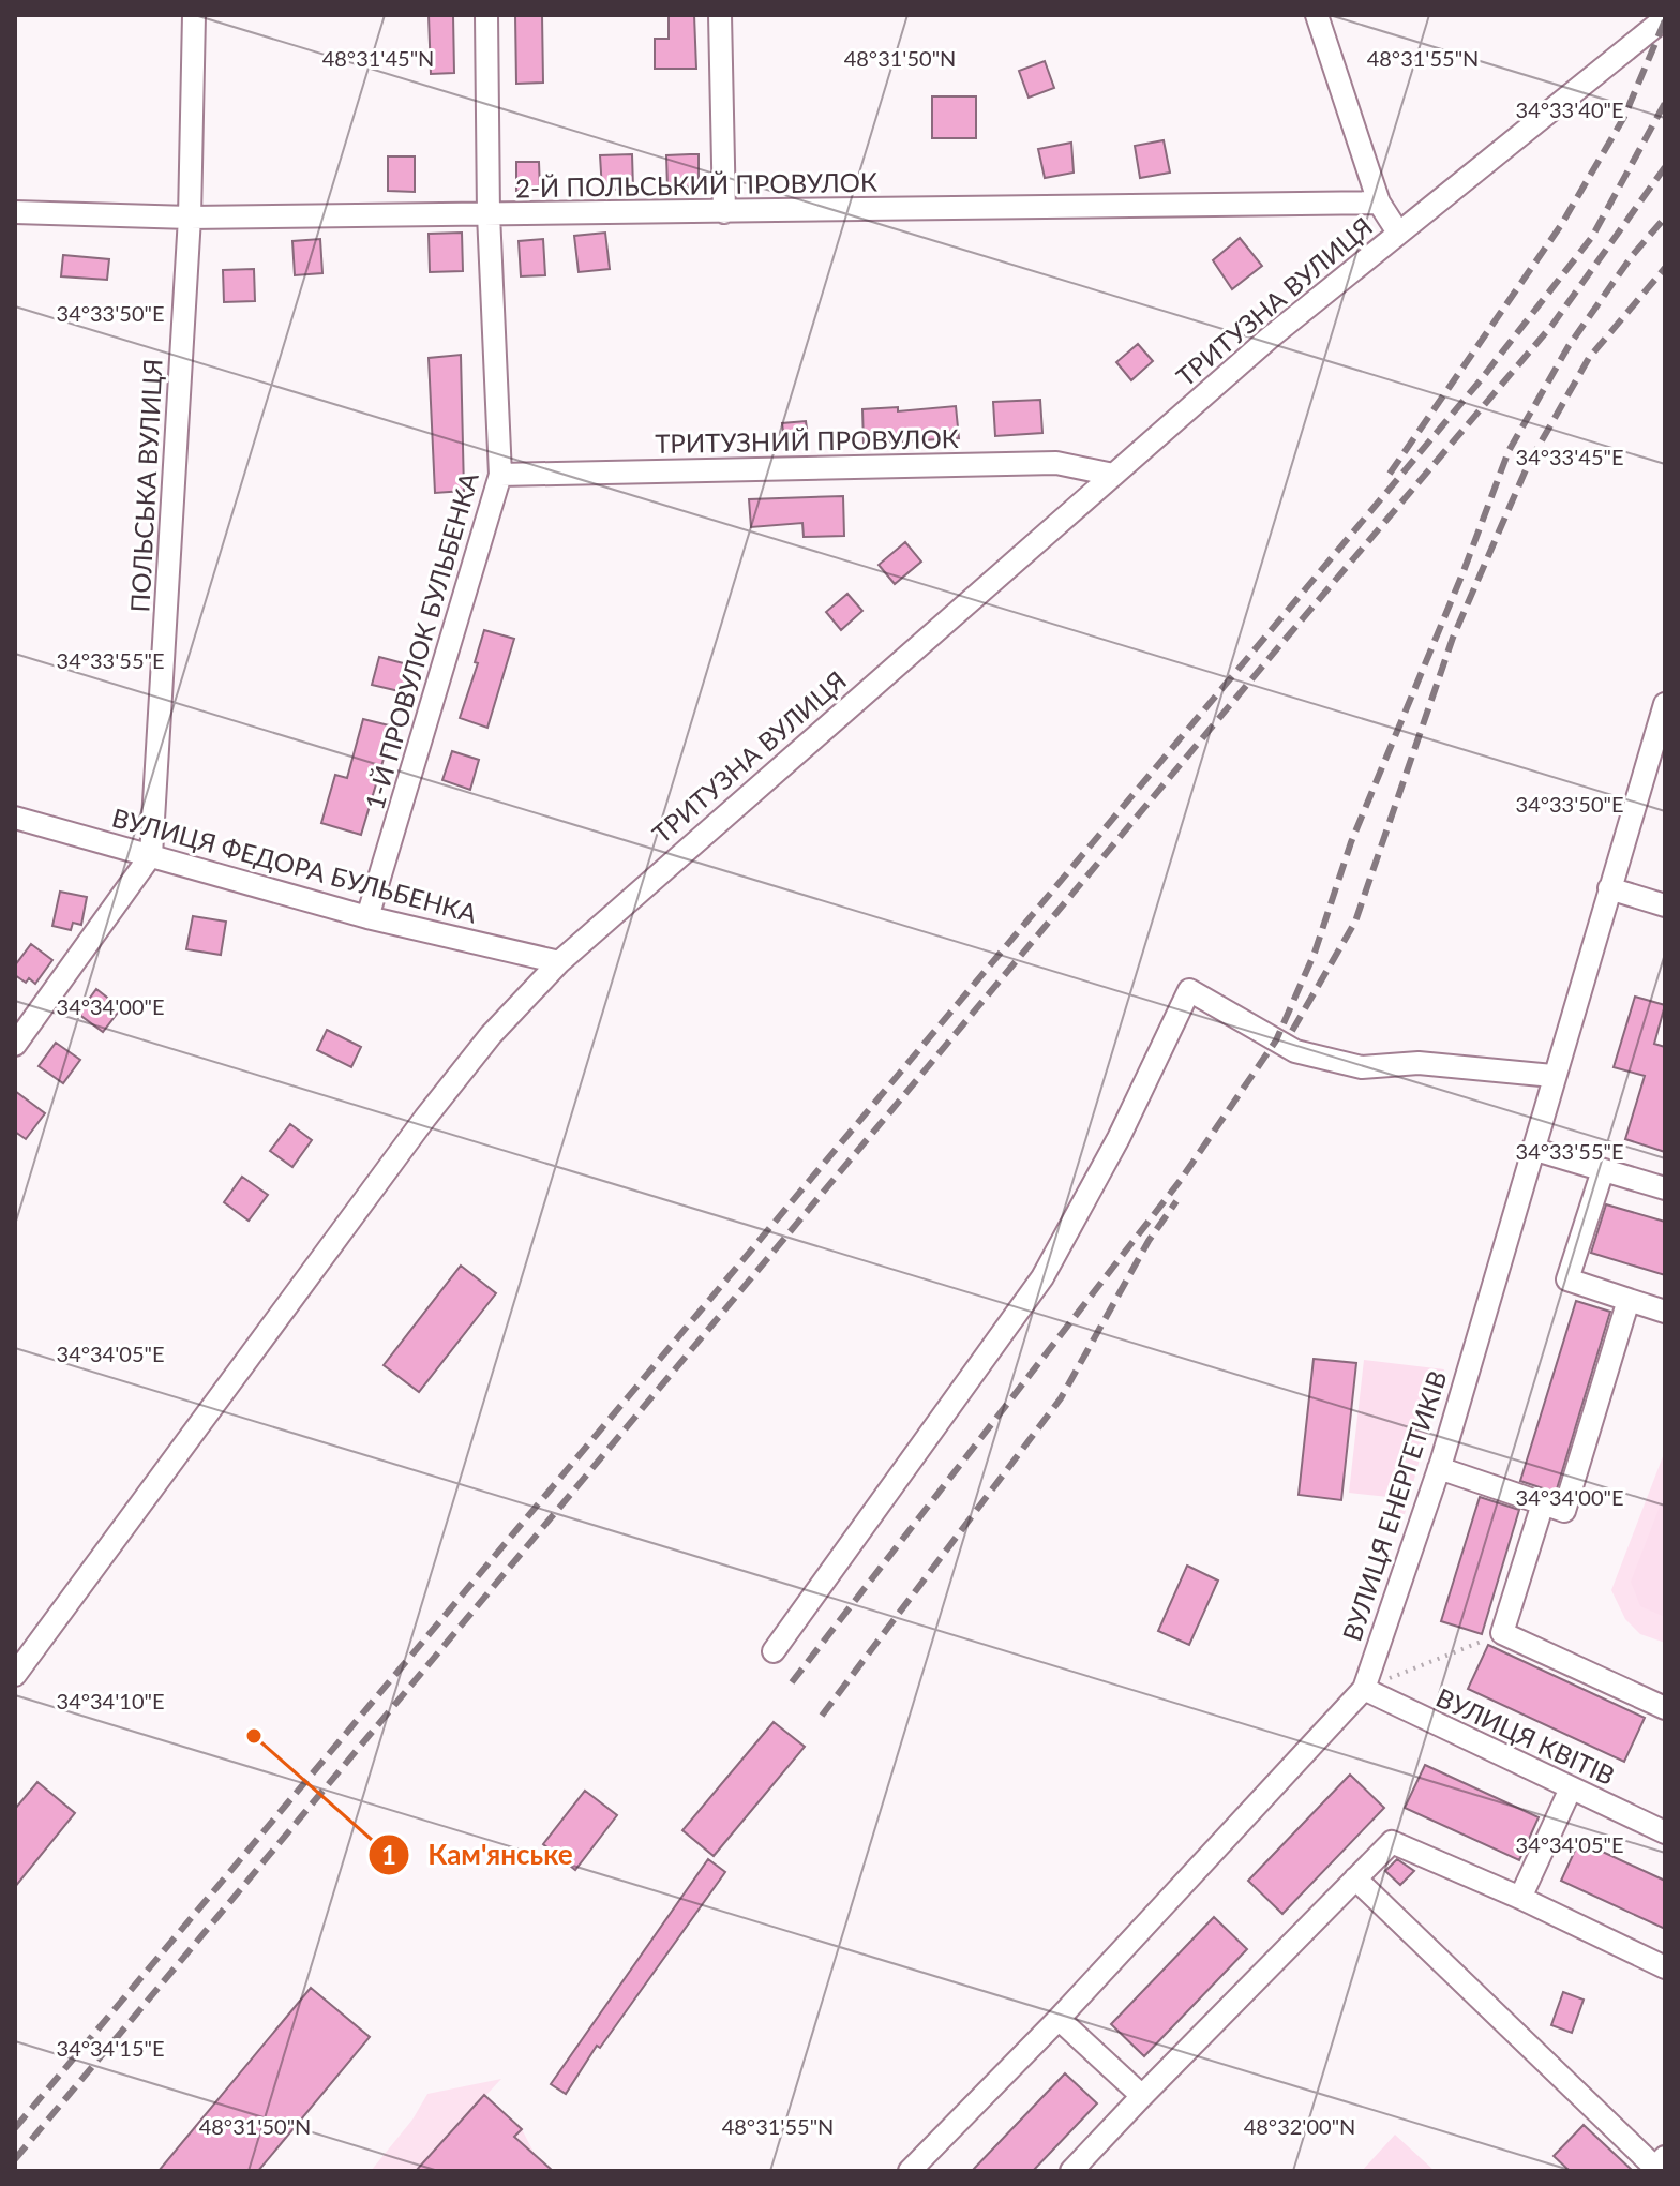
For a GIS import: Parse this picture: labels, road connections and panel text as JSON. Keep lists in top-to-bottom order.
{
  "streets": {
    "street": [
      "2-Й ПОЛЬСЬКИЙ ПРОВУЛОК",
      "ТРИТУЗНА ВУЛИЦЯ",
      "ТРИТУЗНИЙ ПРОВУЛОК",
      "ПОЛЬСЬКА ВУЛИЦЯ",
      "1-Й ПРОВУЛОК БУЛЬБЕНКА",
      "ВУЛИЦЯ ФЕДОРА БУЛЬБЕНКА",
      "ВУЛИЦЯ ЕНЕРГЕТИКІВ",
      "ВУЛИЦЯ КВІТІВ"
    ]
  },
  "crossings": [
    ["2-Й ПОЛЬСЬКИЙ ПРОВУЛОК", "ПОЛЬСЬКА ВУЛИЦЯ"],
    ["2-Й ПОЛЬСЬКИЙ ПРОВУЛОК", "1-Й ПРОВУЛОК БУЛЬБЕНКА"],
    ["ТРИТУЗНА ВУЛИЦЯ", "ТРИТУЗНИЙ ПРОВУЛОК"],
    ["ТРИТУЗНА ВУЛИЦЯ", "ВУЛИЦЯ ФЕДОРА БУЛЬБЕНКА"],
    ["ТРИТУЗНИЙ ПРОВУЛОК", "1-Й ПРОВУЛОК БУЛЬБЕНКА"],
    ["ПОЛЬСЬКА ВУЛИЦЯ", "ВУЛИЦЯ ФЕДОРА БУЛЬБЕНКА"],
    ["1-Й ПРОВУЛОК БУЛЬБЕНКА", "ВУЛИЦЯ ФЕДОРА БУЛЬБЕНКА"],
    ["ВУЛИЦЯ ЕНЕРГЕТИКІВ", "ВУЛИЦЯ КВІТІВ"]
  ],
  "places": ["Кам'янське"],
  "coordinates": [
    "48°31'45\"N",
    "48°31'50\"N",
    "48°31'55\"N",
    "34°33'40\"E",
    "34°33'50\"E",
    "34°33'45\"E",
    "34°33'55\"E",
    "34°34'00\"E",
    "34°34'05\"E",
    "34°34'10\"E",
    "34°34'15\"E",
    "48°32'00\"N"
  ]
}
